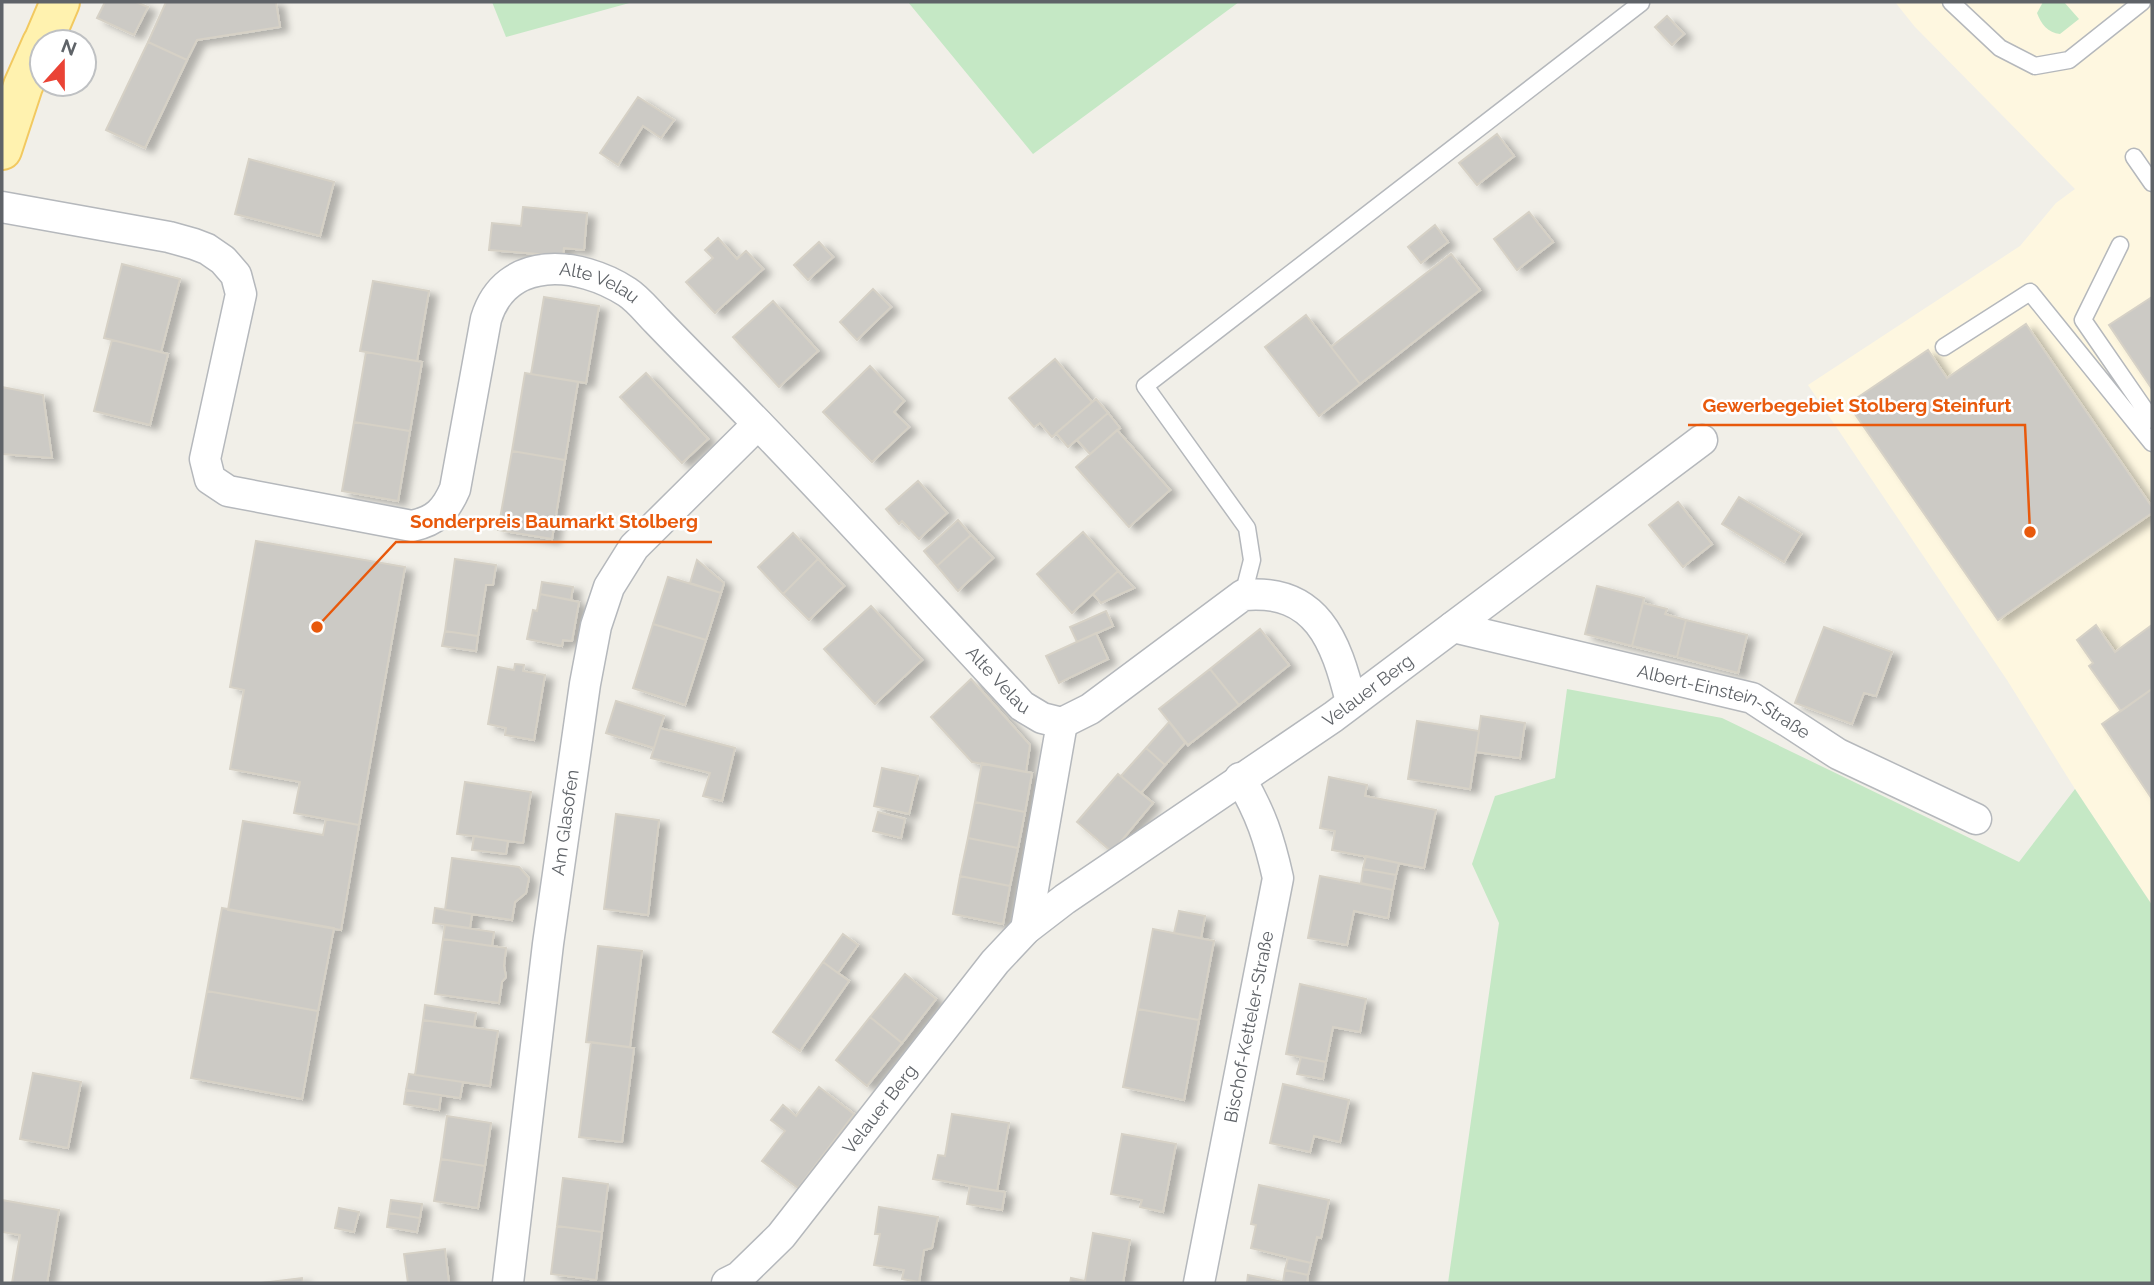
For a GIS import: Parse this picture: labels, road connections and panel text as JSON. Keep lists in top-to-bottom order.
{
  "streets": {
    "street": [
      "Alte Velau",
      "Velauer Berg",
      "Albert-Einstein-Straße",
      "Am Glasofen",
      "Bischof-Ketteler-Straße"
    ]
  },
  "crossings": [
    ["Alte Velau", "Am Glasofen"],
    ["Velauer Berg", "Albert-Einstein-Straße"],
    ["Velauer Berg", "Bischof-Ketteler-Straße"]
  ],
  "places": ["Gewerbegebiet Stolberg Steinfurt", "Sonderpreis Baumarkt Stolberg"],
  "north": "top"
}
